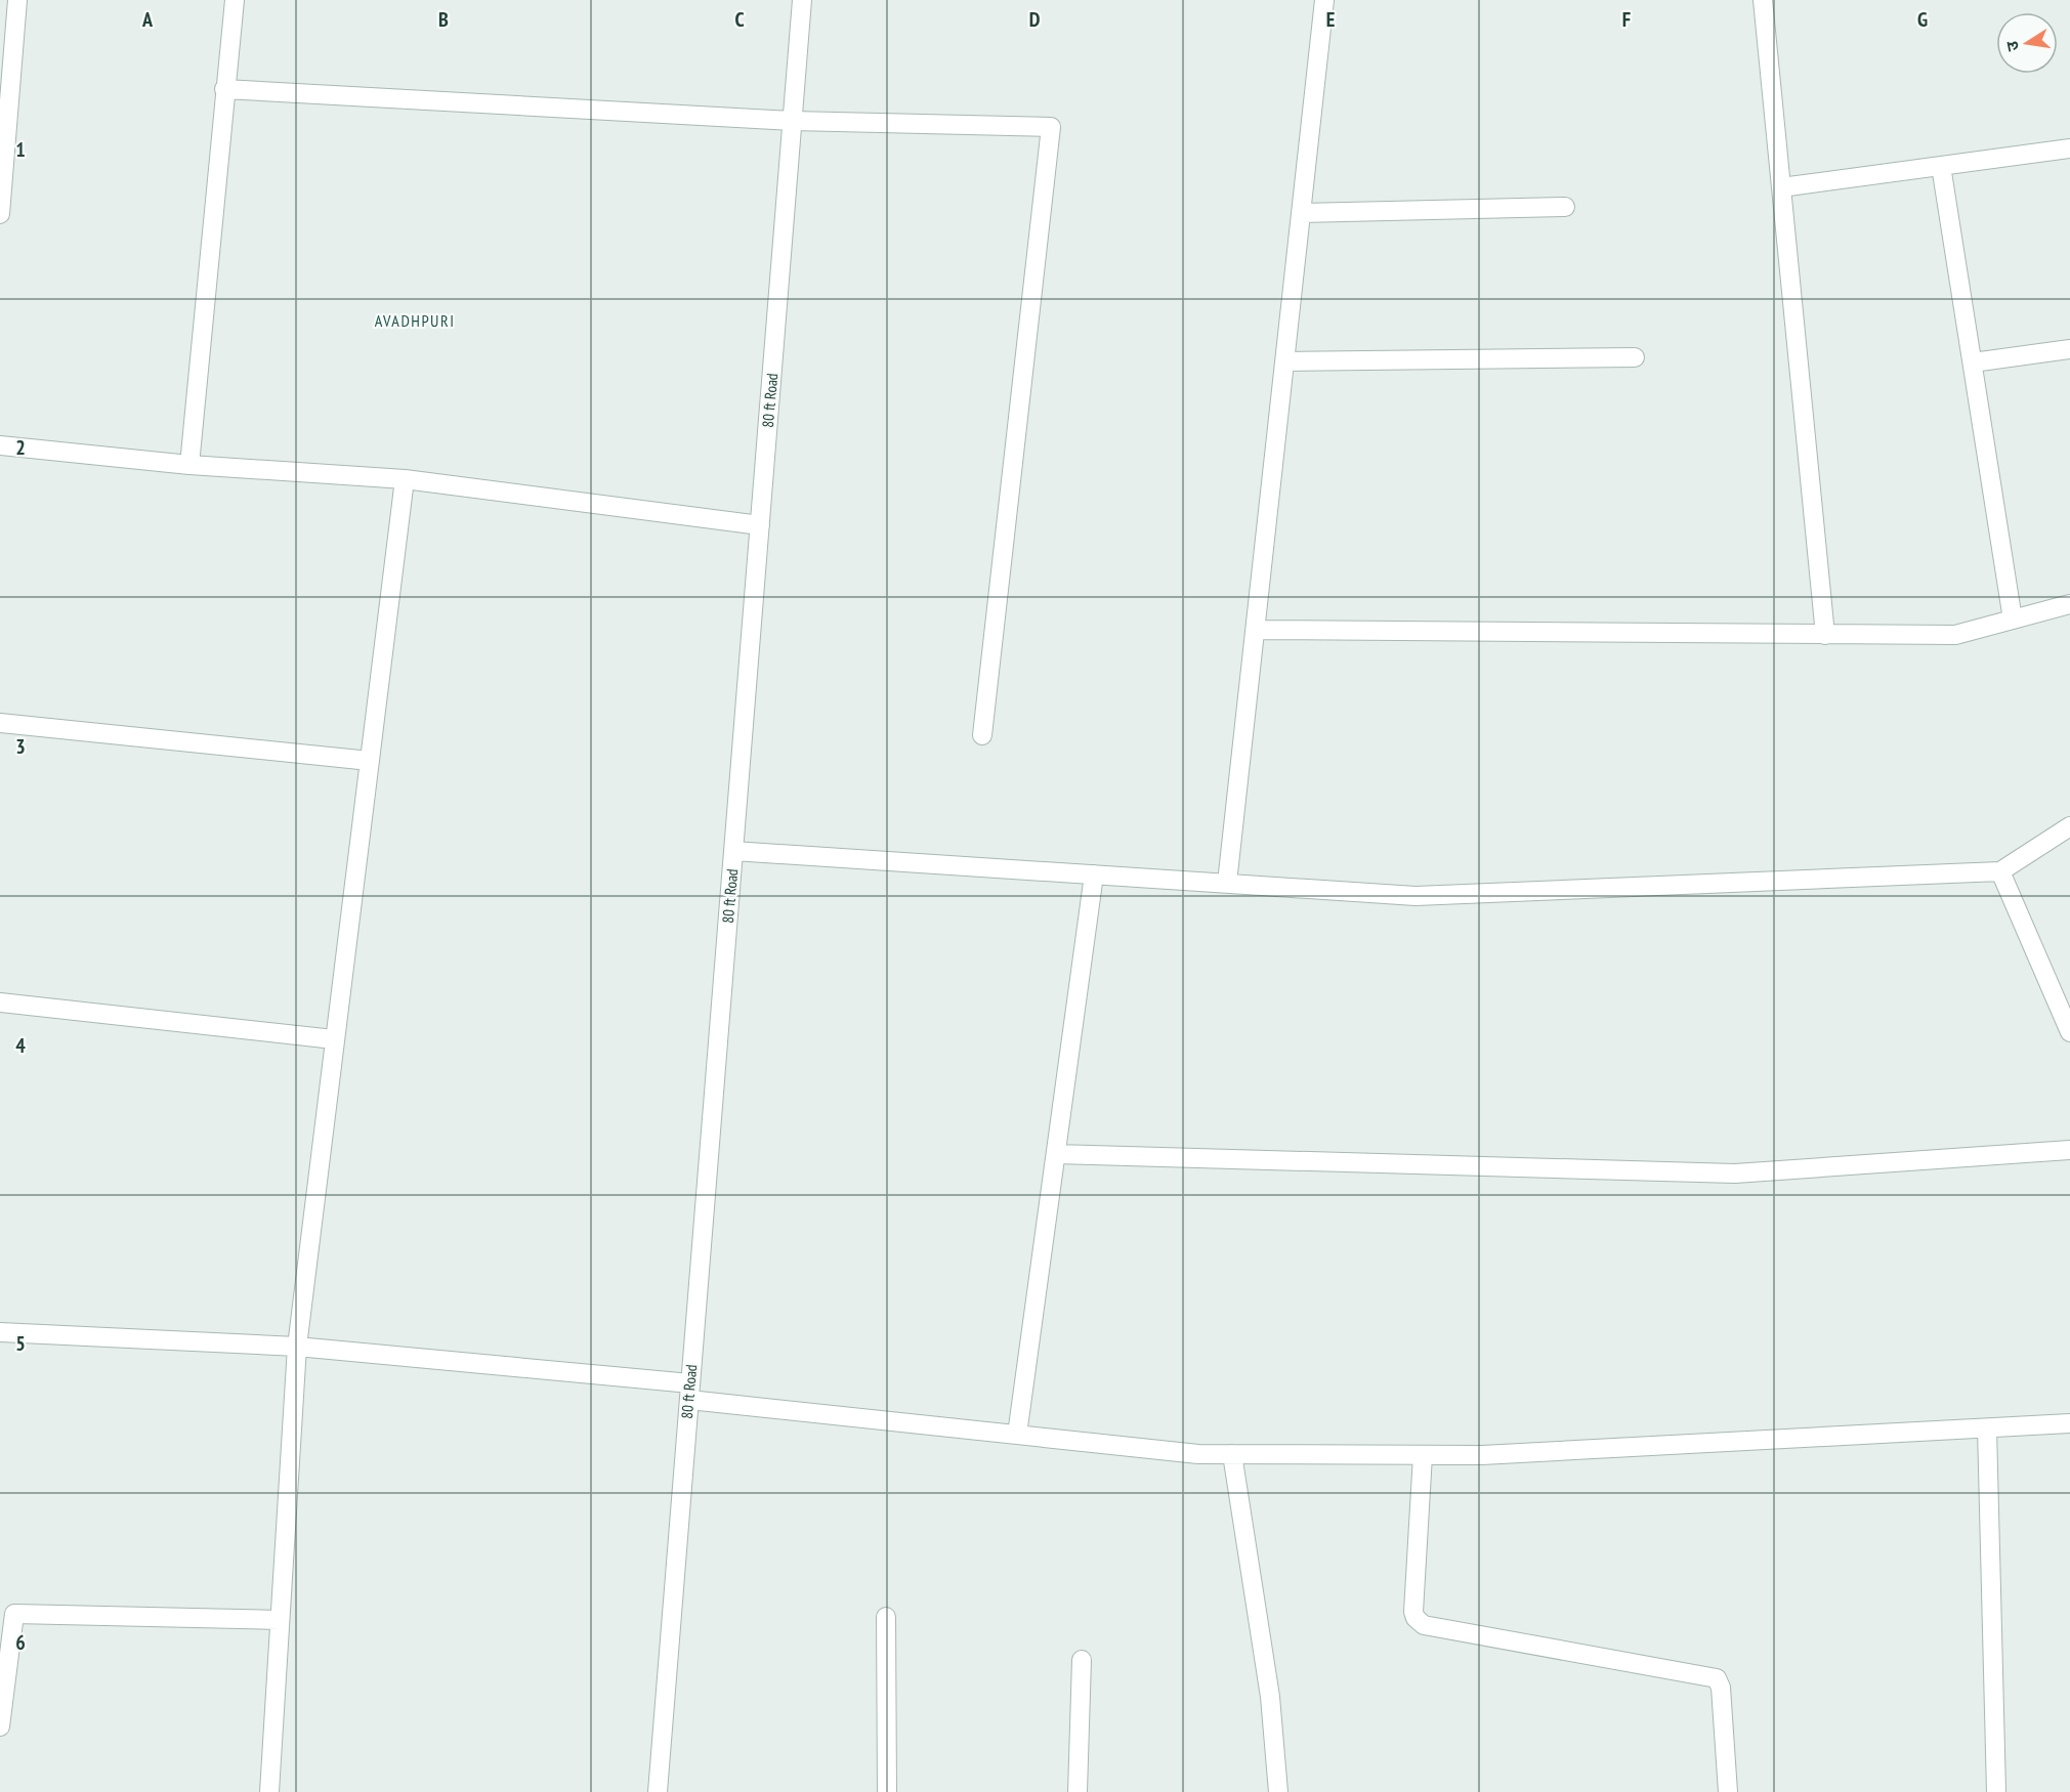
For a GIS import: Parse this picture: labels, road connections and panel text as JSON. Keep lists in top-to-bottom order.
{
  "streets": {
    "street": ["80 ft Road"]
  },
  "districts": ["AVADHPURI"],
  "north": "left",
  "grid": {
    "columns": [
      "A",
      "B",
      "C",
      "D",
      "E",
      "F",
      "G"
    ],
    "rows": [
      "1",
      "2",
      "3",
      "4",
      "5",
      "6"
    ]
  }
}
